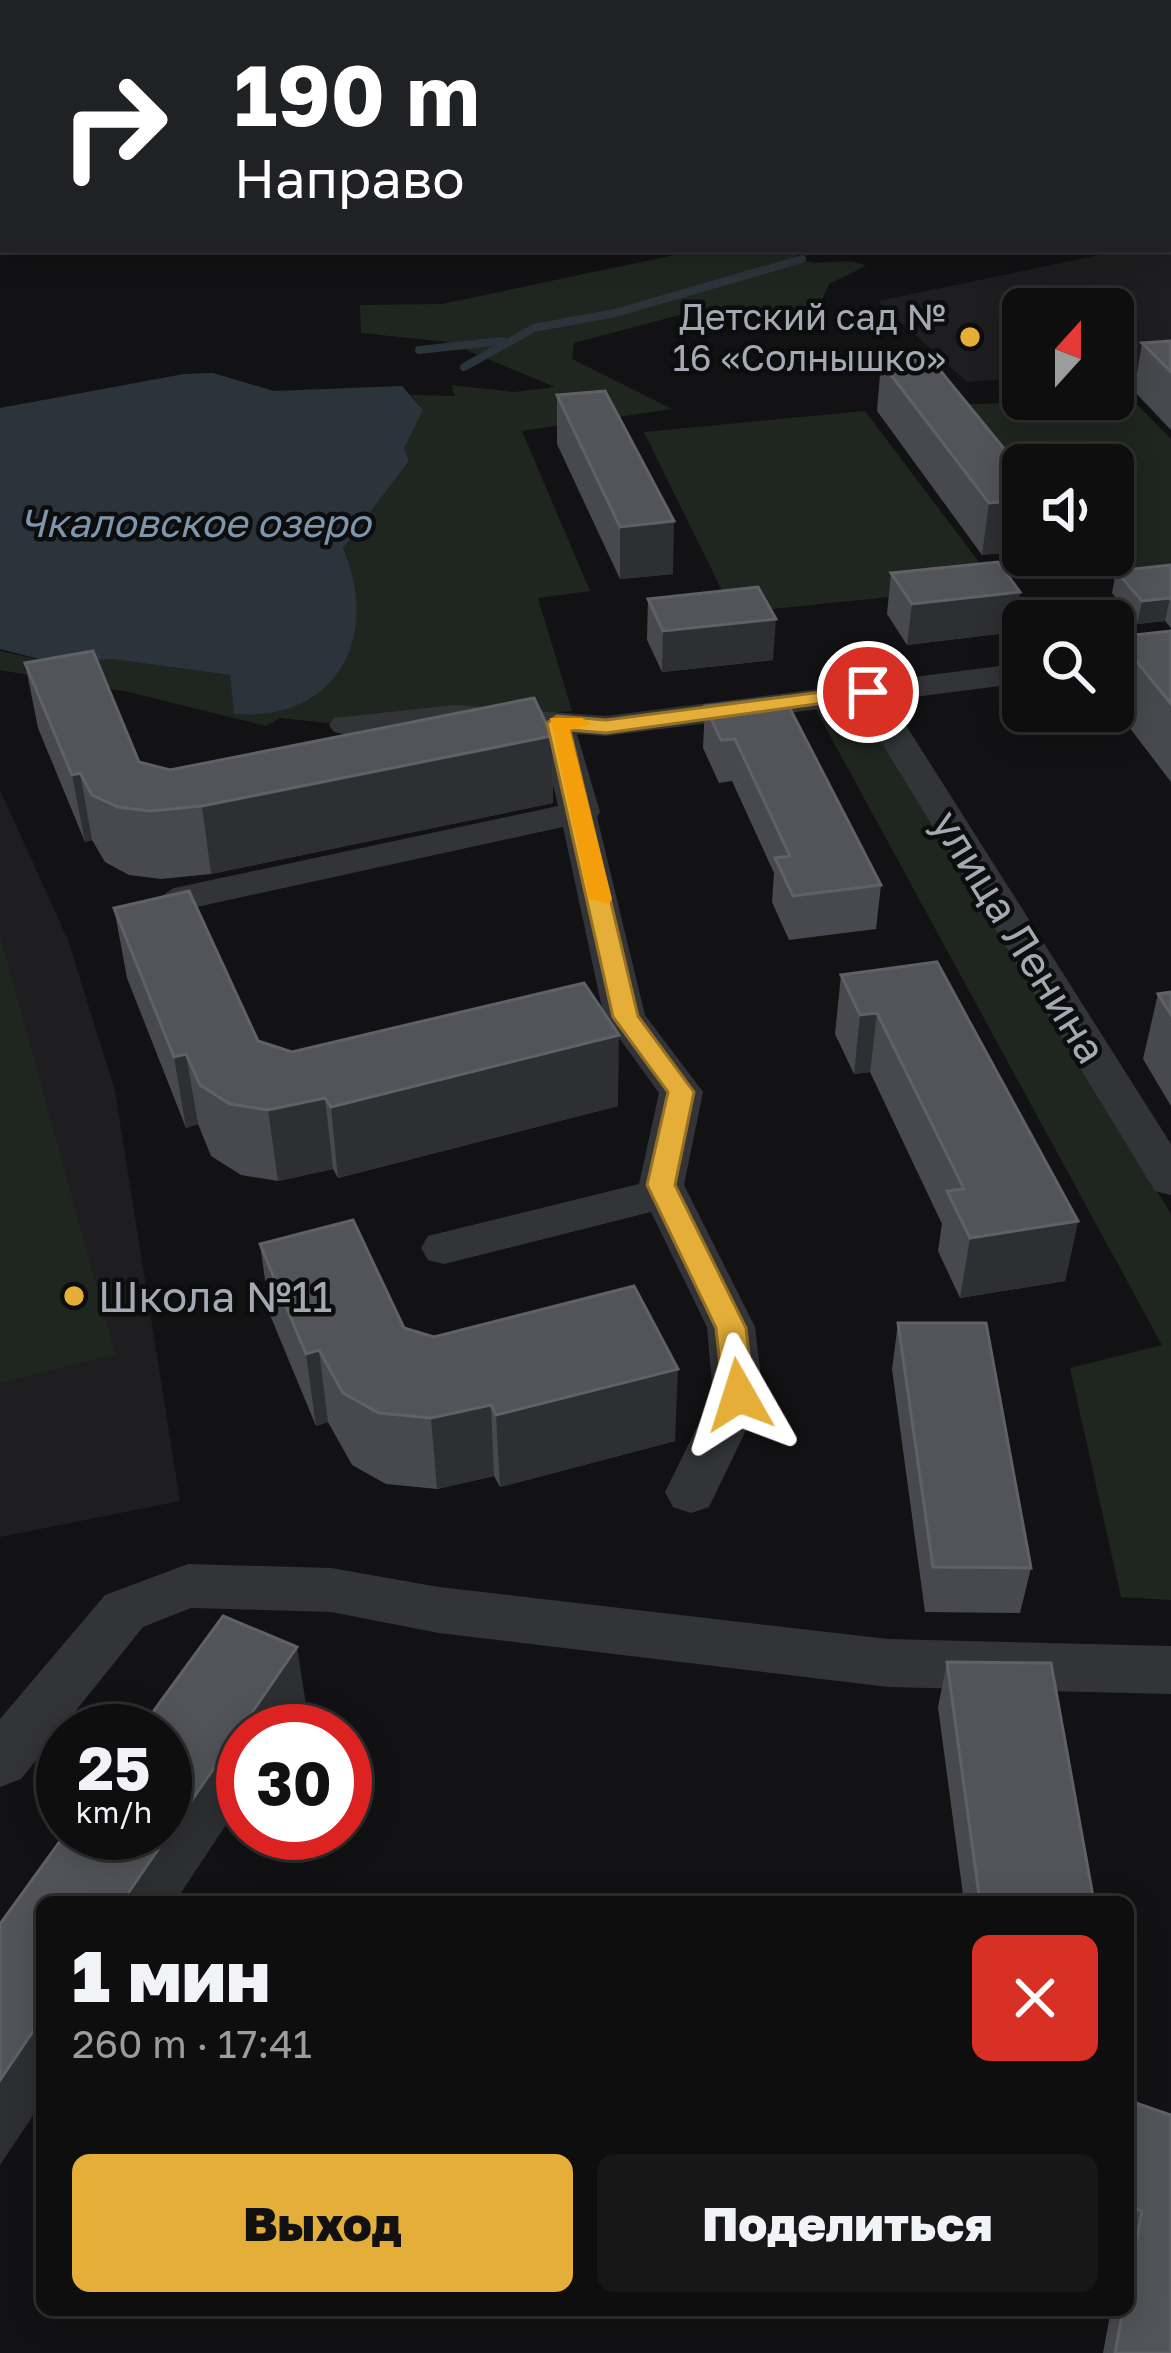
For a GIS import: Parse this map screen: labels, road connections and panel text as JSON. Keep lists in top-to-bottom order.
{
  "streets": {
    "street": ["улица Ленина"]
  },
  "water": ["Чкаловское озеро"],
  "places": ["Детский сад № 16 «Солнышко»", "Школа №11"],
  "north": "top",
  "page": {
    "turn": ["190 m", "Направо"],
    "speed": "25 km/h",
    "limit": "30",
    "heading": ["1 мин", "260 m · 17:41"],
    "buttons": ["Выход", "Поделиться"]
  }
}
